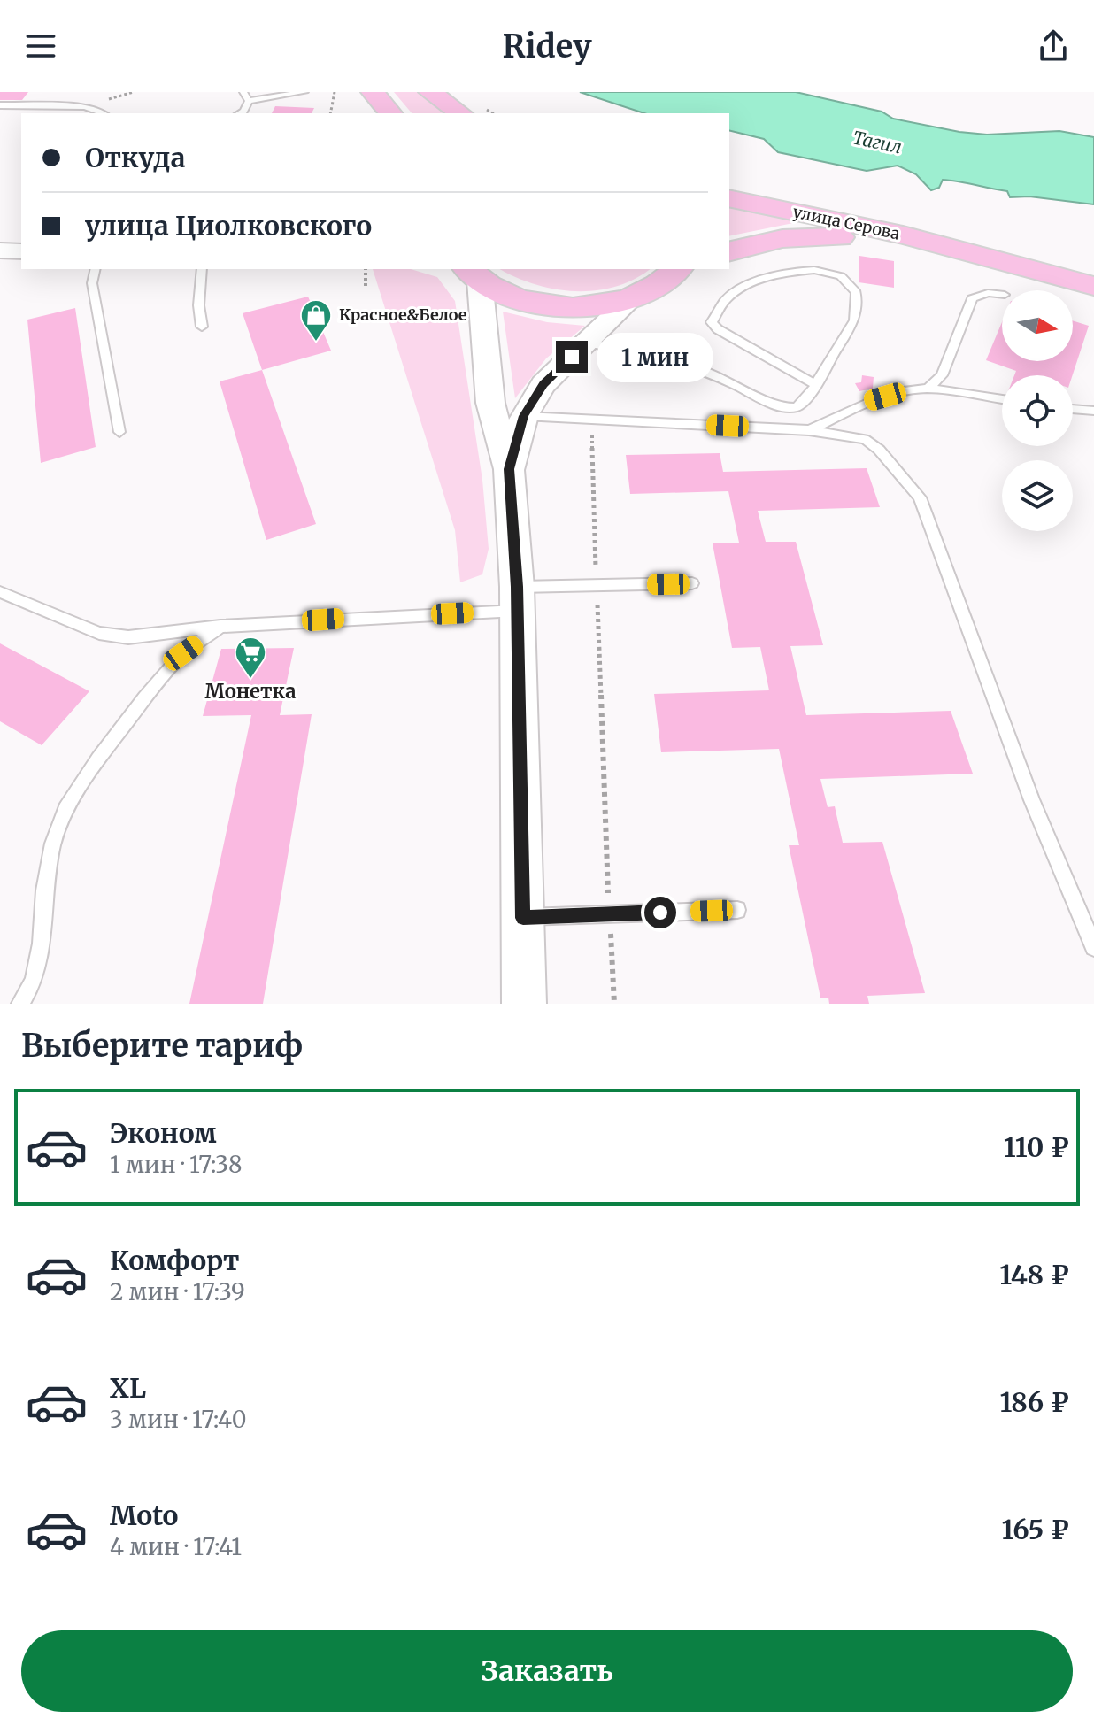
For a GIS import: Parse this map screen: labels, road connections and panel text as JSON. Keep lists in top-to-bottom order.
{
  "streets": {
    "main road": ["улица Серова"]
  },
  "water": ["Тагил"],
  "places": {
    "shop": ["Красное&Белое"],
    "supermarket": ["Монетка"]
  },
  "north": "right",
  "page": {
    "header": "Ridey",
    "banner": ["Откуда", "улица Циолковского"],
    "bubble": "1 мин",
    "heading": "Выберите тариф",
    "list": [
      {
        "name": "Эконом",
        "note": "1 мин · 17:38",
        "value": "110 ₽"
      },
      {
        "name": "Комфорт",
        "note": "2 мин · 17:39",
        "value": "148 ₽"
      },
      {
        "name": "XL",
        "note": "3 мин · 17:40",
        "value": "186 ₽"
      },
      {
        "name": "Moto",
        "note": "4 мин · 17:41",
        "value": "165 ₽"
      }
    ],
    "buttons": "Заказать"
  }
}
